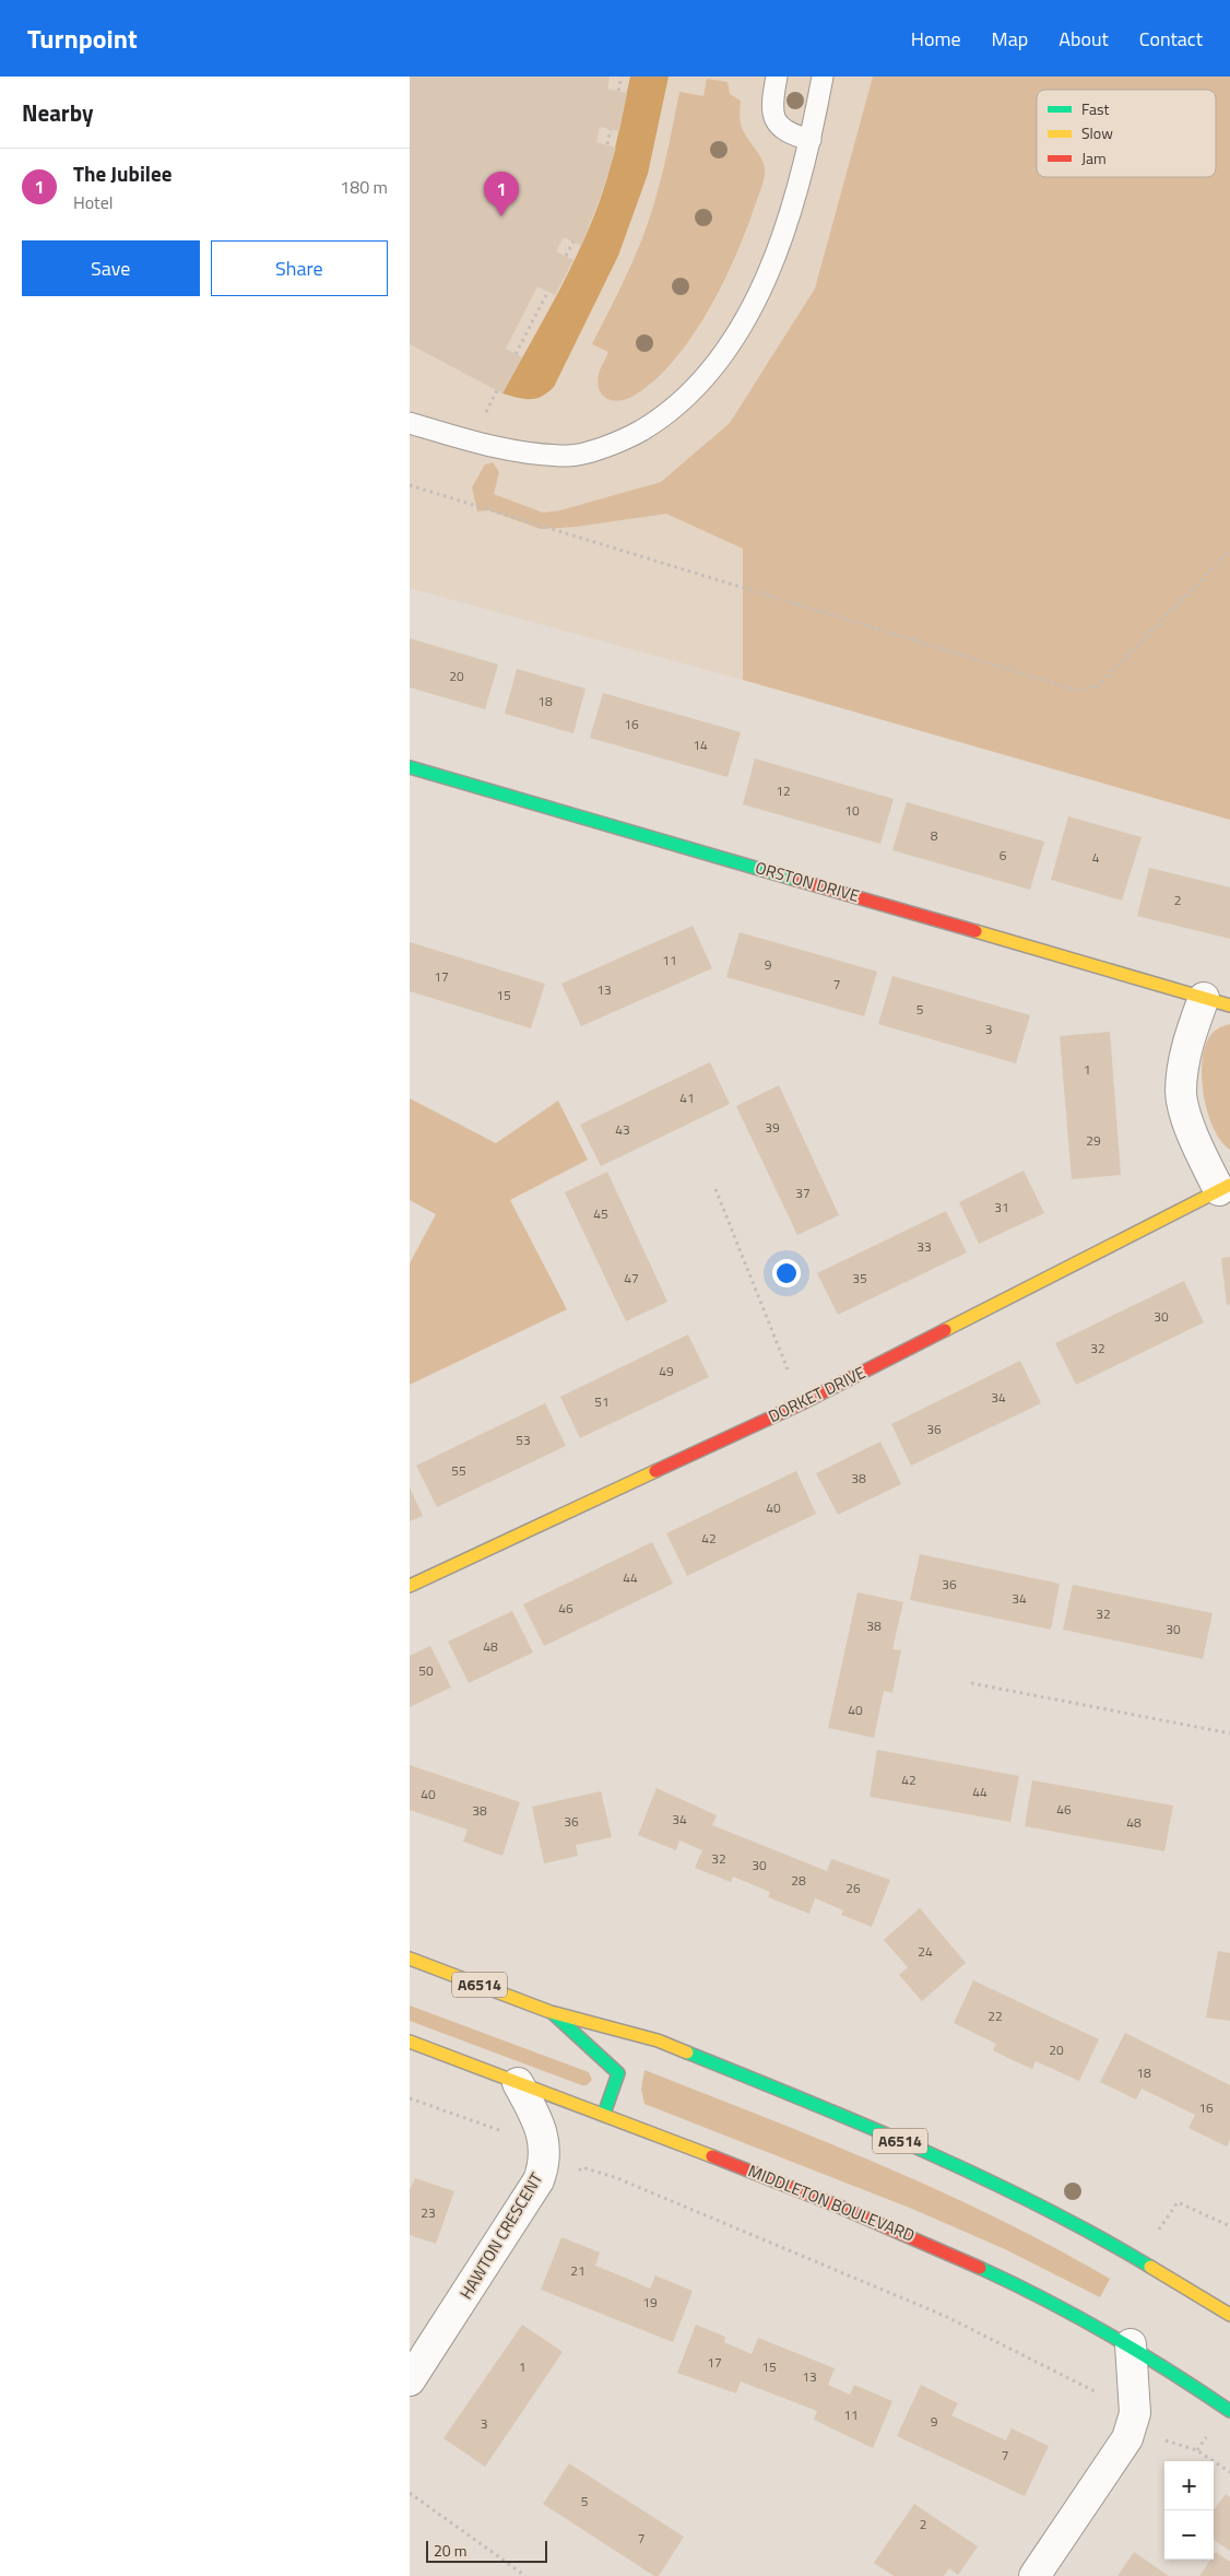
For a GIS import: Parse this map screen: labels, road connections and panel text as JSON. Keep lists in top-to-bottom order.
{
  "streets": {
    "main road": [
      "ORSTON DRIVE",
      "DORKET DRIVE",
      "A6514",
      "MIDDLETON BOULEVARD"
    ],
    "street": ["HAWTON CRESCENT"]
  },
  "crossings": [
    ["MIDDLETON BOULEVARD", "HAWTON CRESCENT"]
  ],
  "house_numbers": [
    "20",
    "18",
    "16",
    "14",
    "12",
    "10",
    "8",
    "6",
    "4",
    "2",
    "11",
    "9",
    "17",
    "7",
    "13",
    "15",
    "5",
    "3",
    "1",
    "41",
    "39",
    "43",
    "29",
    "37",
    "31",
    "45",
    "33",
    "47",
    "35",
    "30",
    "32",
    "49",
    "34",
    "51",
    "36",
    "53",
    "55",
    "38",
    "40",
    "42",
    "44",
    "36",
    "34",
    "46",
    "32",
    "38",
    "30",
    "48",
    "50",
    "40",
    "42",
    "44",
    "40",
    "46",
    "38",
    "34",
    "36",
    "48",
    "32",
    "30",
    "28",
    "26",
    "24",
    "22",
    "20",
    "18",
    "16",
    "23",
    "21",
    "19",
    "17",
    "1",
    "15",
    "13",
    "11",
    "9",
    "3",
    "7",
    "5",
    "2",
    "7"
  ],
  "legend": ["Fast", "Slow", "Jam"],
  "scale_bar": "20 m",
  "page": {
    "header": "Turnpoint",
    "nav": [
      "Home",
      "Map",
      "About",
      "Contact"
    ],
    "heading": "Nearby",
    "list": [
      {
        "mark": "1",
        "name": "The Jubilee",
        "note": "Hotel",
        "value": "180 m"
      }
    ],
    "pins": "1",
    "buttons": ["Save", "Share"],
    "map_buttons": ["+", "−"],
    "scale": "20 m"
  }
}
